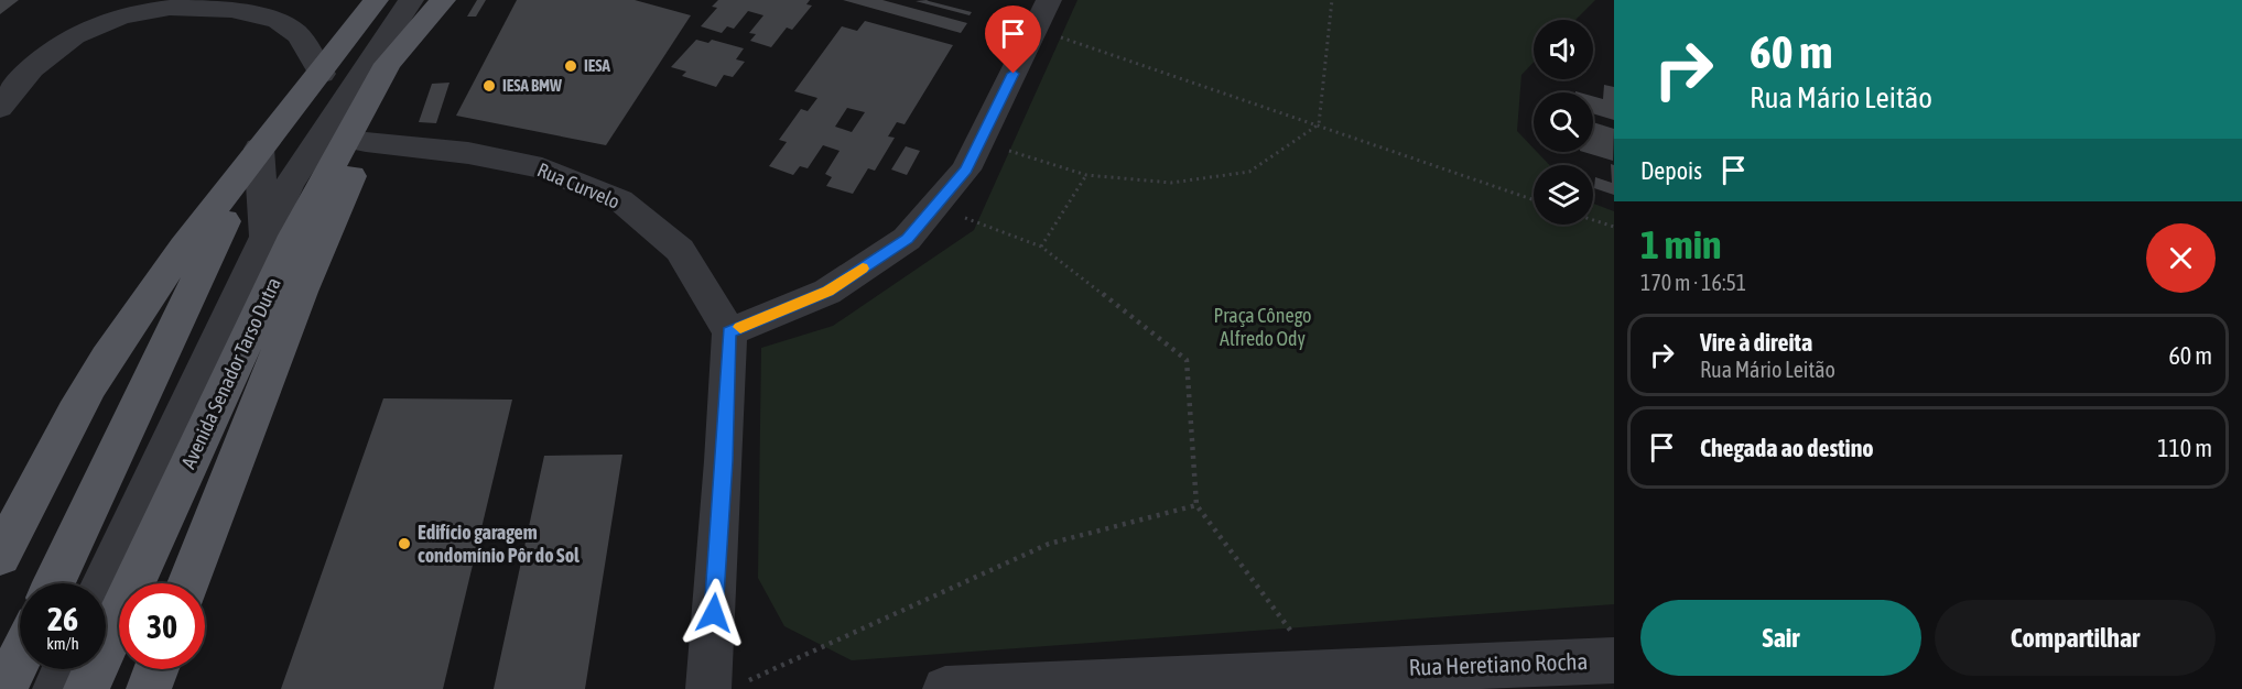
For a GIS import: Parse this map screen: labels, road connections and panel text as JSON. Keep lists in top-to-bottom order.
{
  "streets": {
    "main road": ["Avenida Senador Tarso Dutra"],
    "street": ["Rua Curvelo", "Rua Heretiano Rocha"]
  },
  "crossings": [
    ["Rua Curvelo", "Avenida Senador Tarso Dutra"]
  ],
  "parks": ["Praça Cônego Alfredo Ody"],
  "places": ["IESA", "IESA BMW", "Edifício garagem condomínio Pôr do Sol"],
  "page": {
    "turn": ["60 m", "Rua Mário Leitão"],
    "then": "Depois",
    "heading": ["1 min", "170 m · 16:51"],
    "list": [
      {
        "name": "Vire à direita",
        "note": "Rua Mário Leitão",
        "value": "60 m"
      },
      {
        "name": "Chegada ao destino",
        "value": "110 m"
      }
    ],
    "speed": "26 km/h",
    "limit": "30",
    "buttons": ["Sair", "Compartilhar"]
  }
}
